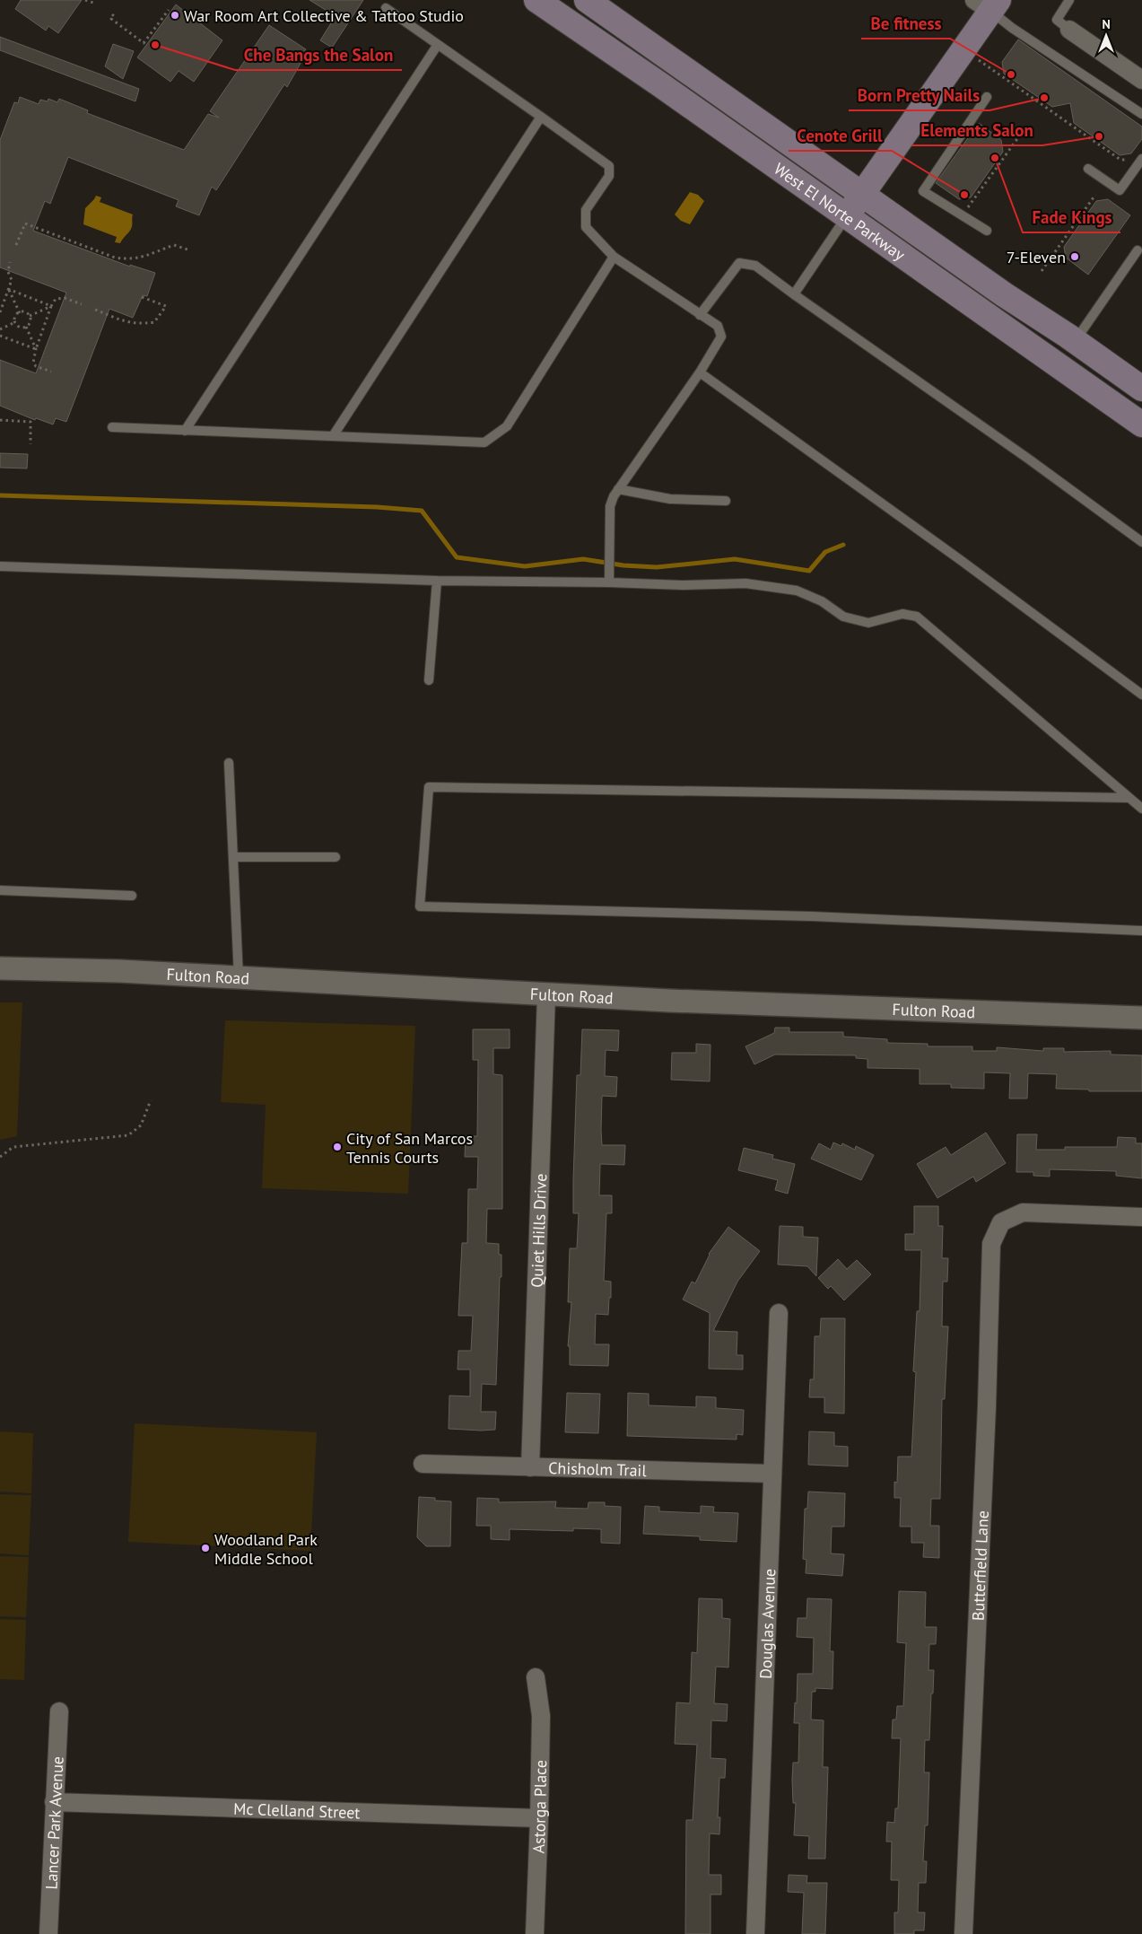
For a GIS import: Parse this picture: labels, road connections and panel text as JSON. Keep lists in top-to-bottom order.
{
  "streets": {
    "main road": ["West El Norte Parkway"],
    "street": [
      "Fulton Road",
      "Quiet Hills Drive",
      "Chisholm Trail",
      "Butterfield Lane",
      "Douglas Avenue",
      "Astorga Place",
      "Mc Clelland Street",
      "Lancer Park Avenue"
    ]
  },
  "crossings": [
    ["Fulton Road", "Quiet Hills Drive"],
    ["Quiet Hills Drive", "Chisholm Trail"],
    ["Chisholm Trail", "Douglas Avenue"],
    ["Astorga Place", "Mc Clelland Street"],
    ["Mc Clelland Street", "Lancer Park Avenue"]
  ],
  "places": [
    "War Room Art Collective & Tattoo Studio",
    "Che Bangs the Salon",
    "Be fitness",
    "Born Pretty Nails",
    "Elements Salon",
    "Fade Kings",
    "Cenote Grill",
    "7-Eleven",
    "City of San Marcos Tennis Courts",
    "Woodland Park Middle School"
  ],
  "north": "top"
}
